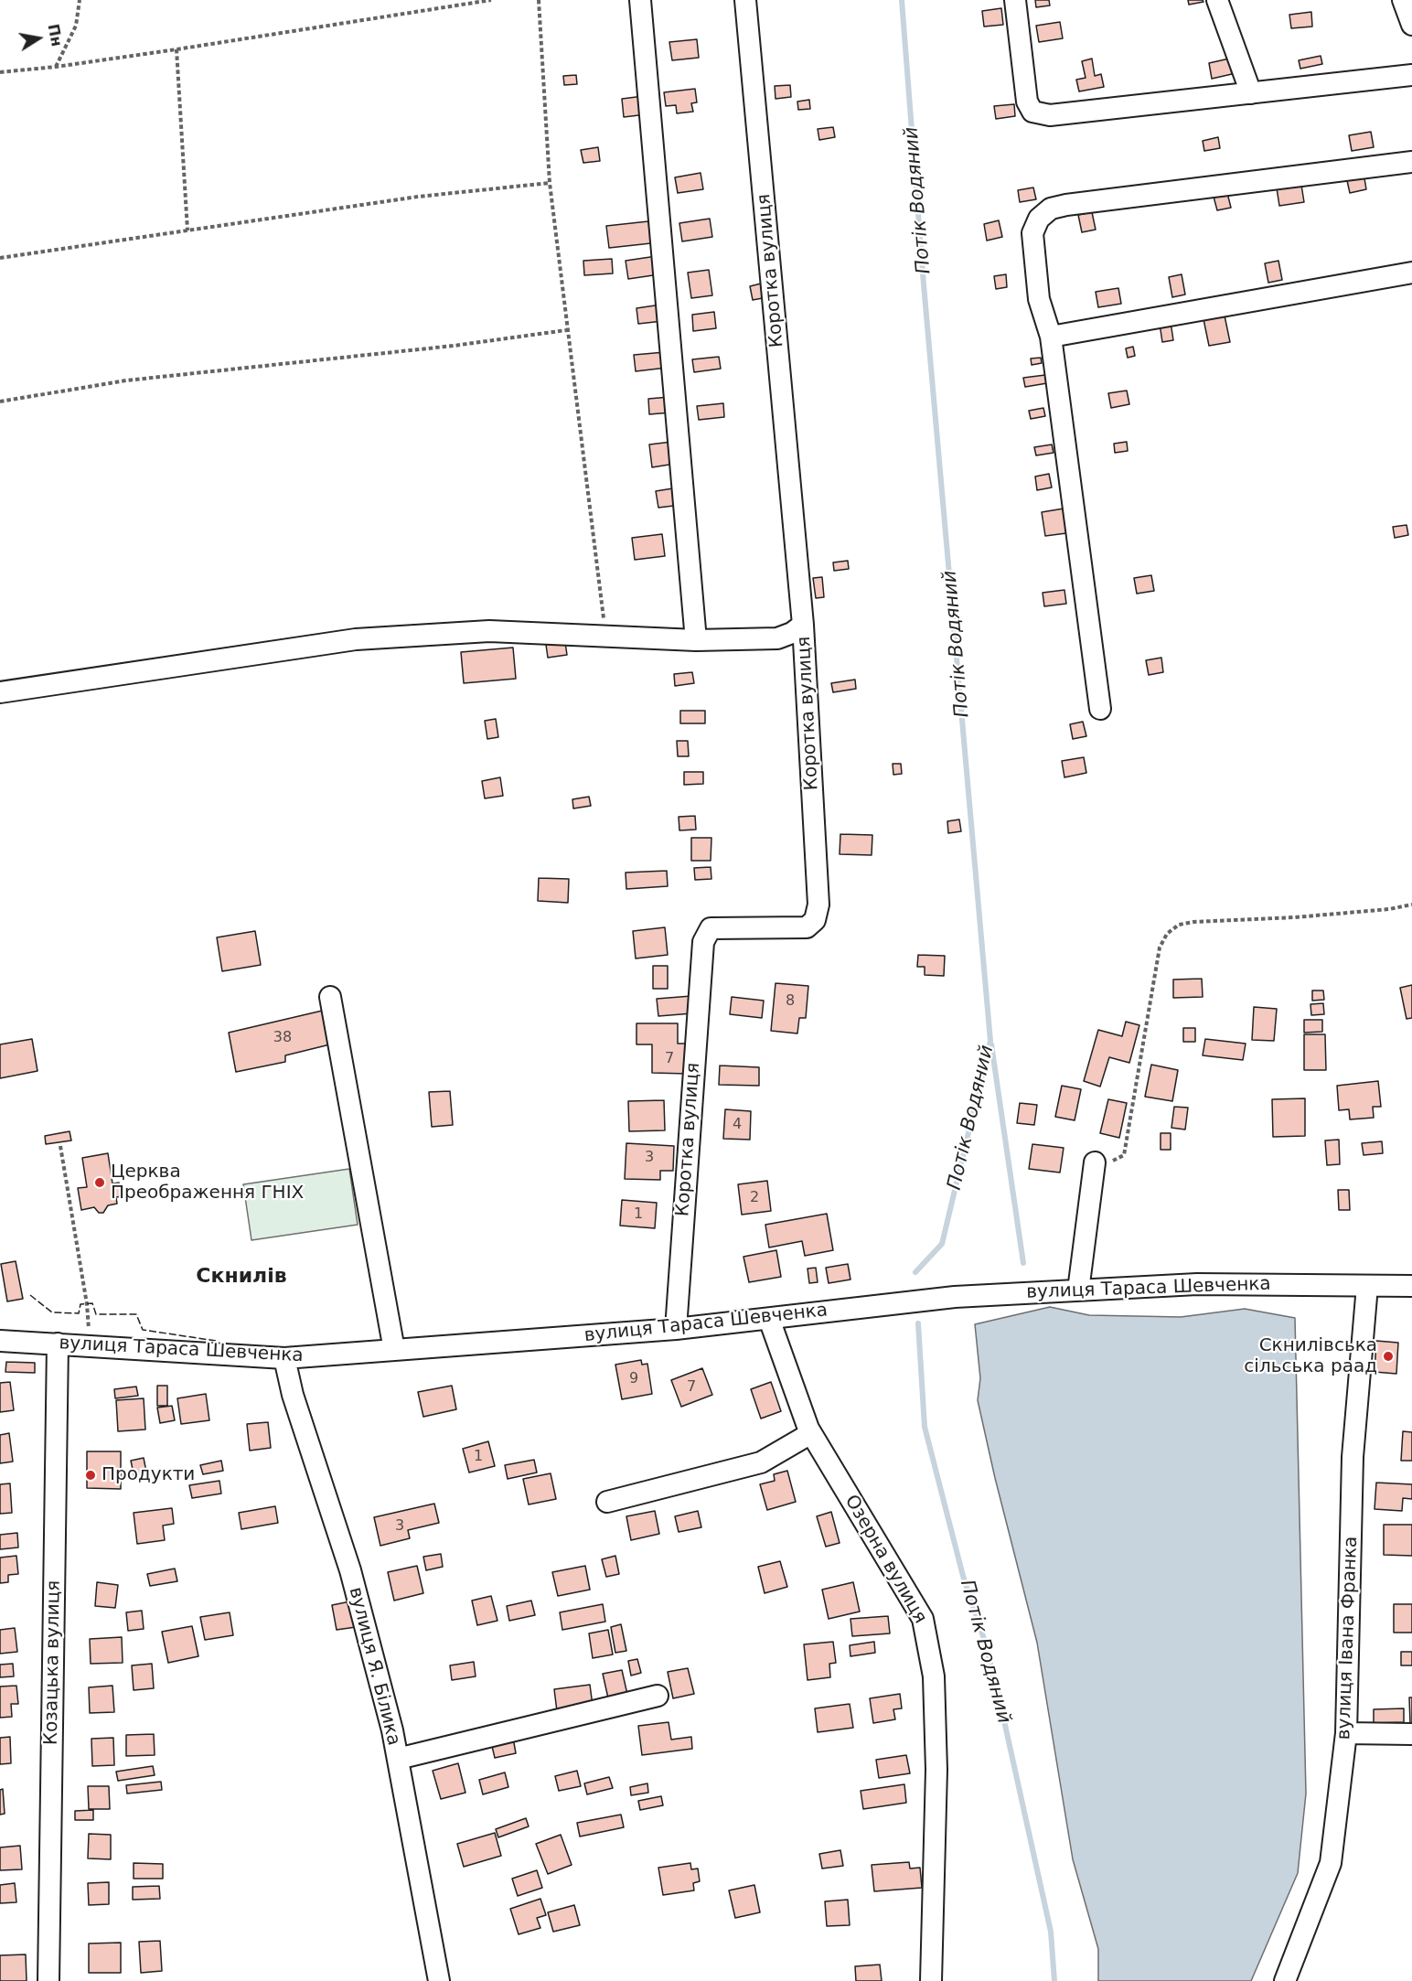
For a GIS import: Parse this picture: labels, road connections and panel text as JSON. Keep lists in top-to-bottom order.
{
  "streets": {
    "street": [
      "Коротка вулиця",
      "вулиця Тараса Шевченка",
      "Озерна вулиця",
      "вулиця Івана Франка",
      "Козацька вулиця",
      "вулиця Я. Білика"
    ]
  },
  "crossings": [
    ["Коротка вулиця", "вулиця Тараса Шевченка"],
    ["вулиця Тараса Шевченка", "Озерна вулиця"],
    ["вулиця Тараса Шевченка", "вулиця Івана Франка"],
    ["вулиця Тараса Шевченка", "Козацька вулиця"],
    ["вулиця Тараса Шевченка", "вулиця Я. Білика"]
  ],
  "districts": ["Скнилів"],
  "water": ["Потік Водяний"],
  "places": ["Церква Преображення ГНІХ", "Скнилівська сільська раад", "Продукти"],
  "house_numbers": [
    "8",
    "38",
    "7",
    "4",
    "3",
    "2",
    "1",
    "9",
    "7",
    "1",
    "3"
  ],
  "north": "right"
}
